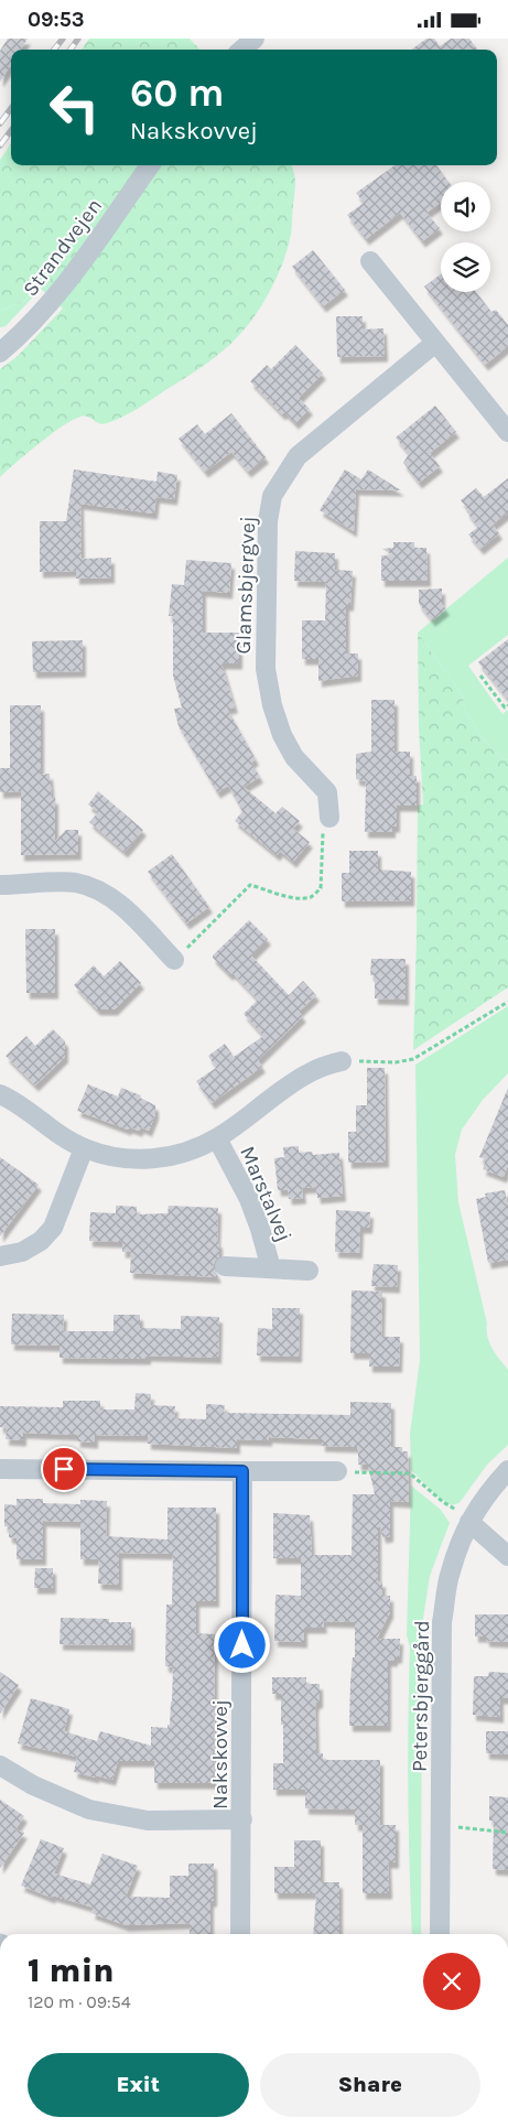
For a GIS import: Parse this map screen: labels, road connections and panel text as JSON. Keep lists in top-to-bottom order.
{
  "streets": {
    "street": [
      "Strandvejen",
      "Glamsbjergvej",
      "Marstalvej",
      "Petersbjerggård",
      "Nakskovvej"
    ]
  },
  "page": {
    "status": "09:53",
    "turn": ["60 m", "Nakskovvej"],
    "heading": ["1 min", "120 m · 09:54"],
    "buttons": ["Exit", "Share"]
  }
}
